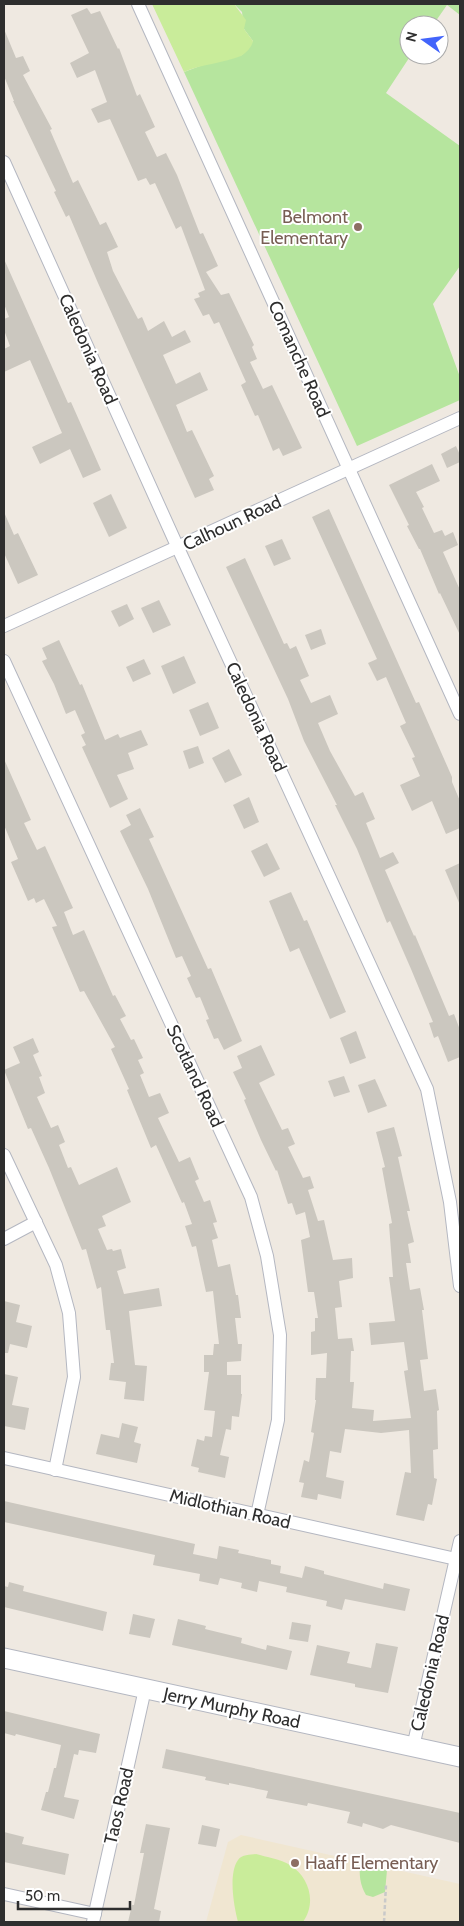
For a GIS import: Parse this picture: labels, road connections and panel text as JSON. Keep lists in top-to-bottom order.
{
  "streets": {
    "street": [
      "Caledonia Road",
      "Comanche Road",
      "Calhoun Road",
      "Scotland Road",
      "Midlothian Road",
      "Jerry Murphy Road",
      "Taos Road"
    ]
  },
  "crossings": [
    ["Caledonia Road", "Calhoun Road"],
    ["Caledonia Road", "Midlothian Road"],
    ["Caledonia Road", "Jerry Murphy Road"],
    ["Comanche Road", "Calhoun Road"],
    ["Scotland Road", "Midlothian Road"],
    ["Jerry Murphy Road", "Taos Road"]
  ],
  "places": ["Belmont Elementary", "Haaff Elementary"],
  "scale_bar": "50 m",
  "north": "left"
}
